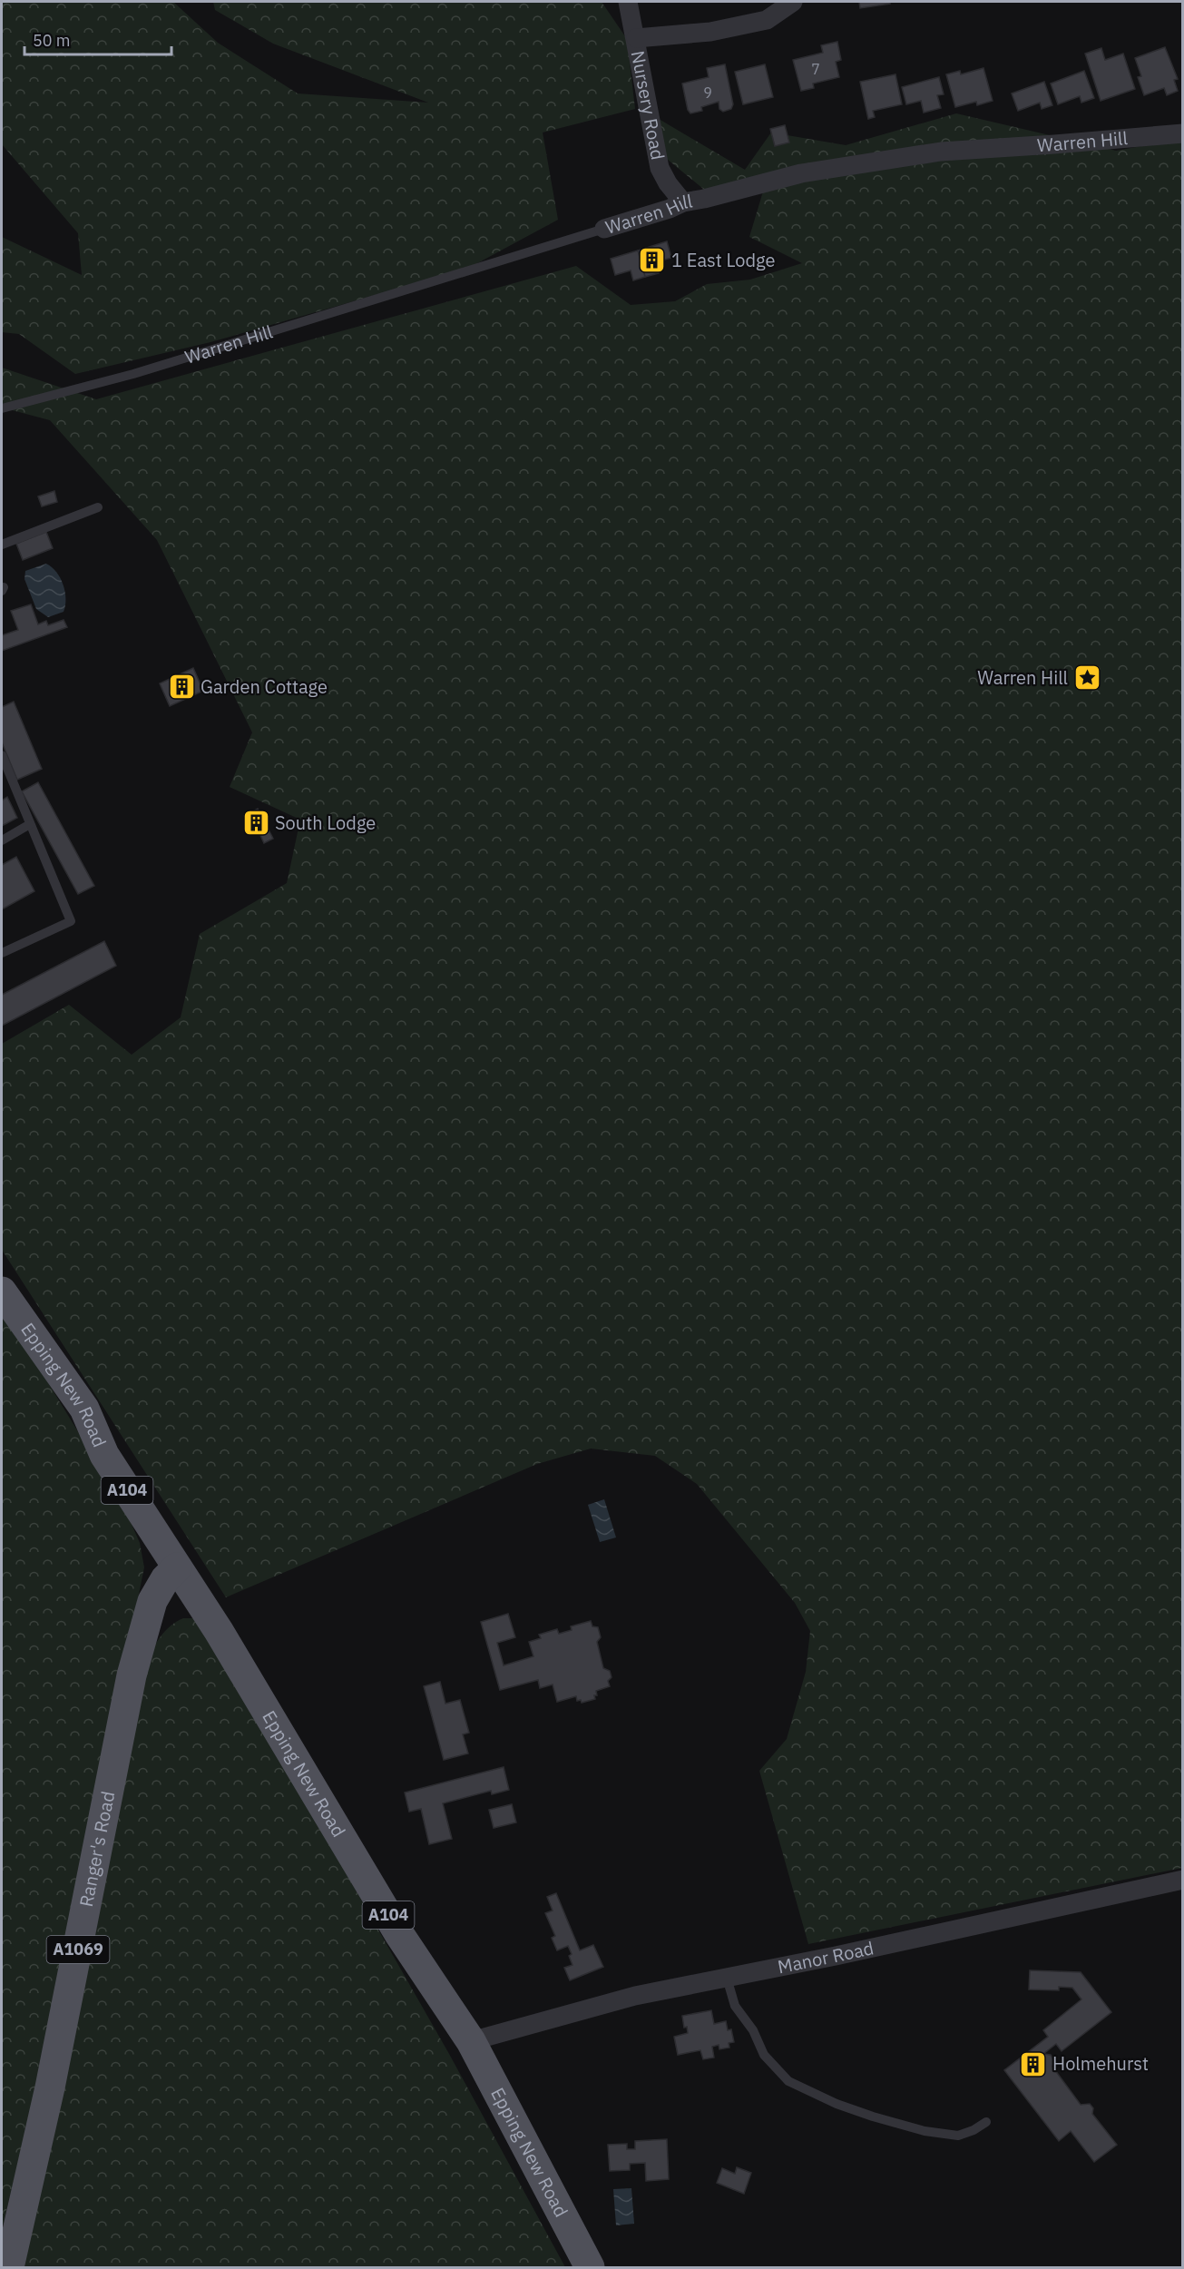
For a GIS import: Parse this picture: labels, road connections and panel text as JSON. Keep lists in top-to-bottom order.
{
  "streets": {
    "main road": [
      "Epping New Road",
      "A104",
      "Ranger's Road",
      "A1069"
    ],
    "street": ["Nursery Road", "Warren Hill", "Manor Road"]
  },
  "crossings": [
    ["Nursery Road", "Warren Hill"],
    ["Epping New Road", "Ranger's Road"],
    ["Epping New Road", "Manor Road"]
  ],
  "places": {
    "building": [
      "1 East Lodge",
      "Garden Cottage",
      "South Lodge",
      "Holmehurst"
    ],
    "place": ["Warren Hill"]
  },
  "house_numbers": ["7", "9"],
  "scale_bar": "50 m"
}
